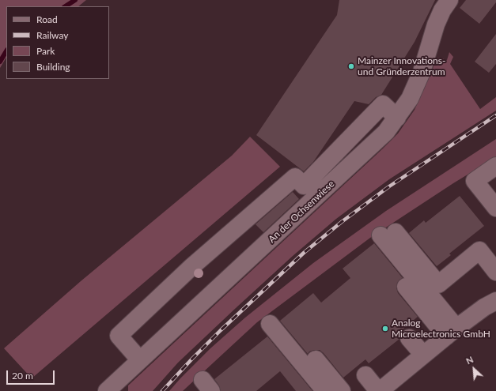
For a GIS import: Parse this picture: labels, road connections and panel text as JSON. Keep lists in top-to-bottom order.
{
  "streets": {
    "street": ["An der Ochsenwiese"]
  },
  "places": ["Mainzer Innovations- und Gründerzentrum", "Analog Microelectronics GmbH"],
  "legend": [
    "Road",
    "Railway",
    "Park",
    "Building"
  ],
  "scale_bar": "20 m",
  "north": "top left"
}
